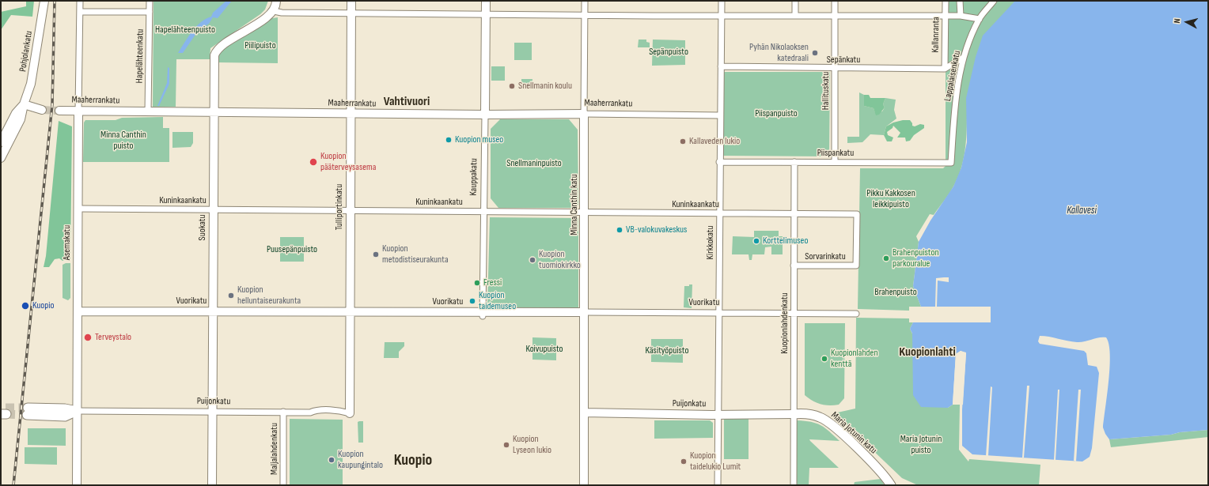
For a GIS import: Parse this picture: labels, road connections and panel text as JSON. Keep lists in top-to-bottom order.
{
  "streets": {
    "main road": [
      "Pohjolankatu",
      "Maaherrankatu",
      "Kauppakatu",
      "Minna Canthin katu",
      "Tulliportinkatu",
      "Suokatu",
      "Asemakatu",
      "Vuorikatu",
      "Puijonkatu",
      "Maria Jotunin katu"
    ],
    "street": [
      "Kallanranta",
      "Hapelähteenkatu",
      "Sepänkatu",
      "Lappalaisenkatu",
      "Hallituskatu",
      "Piispankatu",
      "Kuninkaankatu",
      "Kirkkokatu",
      "Sorvarinkatu",
      "Kuopionlahdenkatu",
      "Maljalahdenkatu"
    ]
  },
  "crossings": [
    ["Kallanranta", "Sepänkatu"],
    ["Hapelähteenkatu", "Maaherrankatu"],
    ["Sepänkatu", "Hallituskatu"],
    ["Sepänkatu", "Kirkkokatu"],
    ["Lappalaisenkatu", "Piispankatu"],
    ["Hallituskatu", "Piispankatu"],
    ["Maaherrankatu", "Kauppakatu"],
    ["Maaherrankatu", "Minna Canthin katu"],
    ["Maaherrankatu", "Tulliportinkatu"],
    ["Maaherrankatu", "Suokatu"],
    ["Maaherrankatu", "Asemakatu"],
    ["Maaherrankatu", "Kirkkokatu"],
    ["Piispankatu", "Kirkkokatu"],
    ["Piispankatu", "Kuopionlahdenkatu"],
    ["Kauppakatu", "Kuninkaankatu"],
    ["Kauppakatu", "Vuorikatu"],
    ["Kuninkaankatu", "Minna Canthin katu"],
    ["Kuninkaankatu", "Tulliportinkatu"],
    ["Kuninkaankatu", "Suokatu"],
    ["Kuninkaankatu", "Asemakatu"],
    ["Kuninkaankatu", "Kirkkokatu"],
    ["Kuninkaankatu", "Sorvarinkatu"],
    ["Kuninkaankatu", "Kuopionlahdenkatu"],
    ["Minna Canthin katu", "Vuorikatu"],
    ["Minna Canthin katu", "Puijonkatu"],
    ["Tulliportinkatu", "Vuorikatu"],
    ["Tulliportinkatu", "Puijonkatu"],
    ["Suokatu", "Vuorikatu"],
    ["Suokatu", "Puijonkatu"],
    ["Asemakatu", "Vuorikatu"],
    ["Asemakatu", "Puijonkatu"],
    ["Kirkkokatu", "Vuorikatu"],
    ["Kirkkokatu", "Puijonkatu"],
    ["Sorvarinkatu", "Kuopionlahdenkatu"],
    ["Vuorikatu", "Kuopionlahdenkatu"],
    ["Kuopionlahdenkatu", "Puijonkatu"],
    ["Kuopionlahdenkatu", "Maria Jotunin katu"],
    ["Puijonkatu", "Maria Jotunin katu"],
    ["Puijonkatu", "Maljalahdenkatu"]
  ],
  "districts": ["Vahtivuori", "Kuopionlahti", "Kuopio"],
  "water": ["Kallavesi"],
  "parks": [
    "Hapelähteenpuisto",
    "Piilipuisto",
    "Sepänpuisto",
    "Piispanpuisto",
    "Minna Canthin puisto",
    "Snellmaninpuisto",
    "Pikku Kakkosen leikkipuisto",
    "Puusepänpuisto",
    "Brahenpuisto",
    "Koivupuisto",
    "Käsityöpuisto",
    "Maria Jotunin puisto"
  ],
  "places": [
    "Pyhän Nikolaoksen katedraali",
    "Snellmanin koulu",
    "Kuopion museo",
    "Kallaveden lukio",
    "Kuopion pääterveysasema",
    "VB-valokuvakeskus",
    "Korttelimuseo",
    "Kuopion metodistiseurakunta",
    "Brahenpuiston parkouralue",
    "Kuopion tuomiokirkko",
    "Fressi",
    "Kuopion helluntaiseurakunta",
    "Kuopion taidemuseo",
    "Kuopio",
    "Terveystalo",
    "Kuopionlahden kenttä",
    "Kuopion Lyseon lukio",
    "Kuopion kaupungintalo",
    "Kuopion taidelukio Lumit"
  ],
  "north": "left"
}
